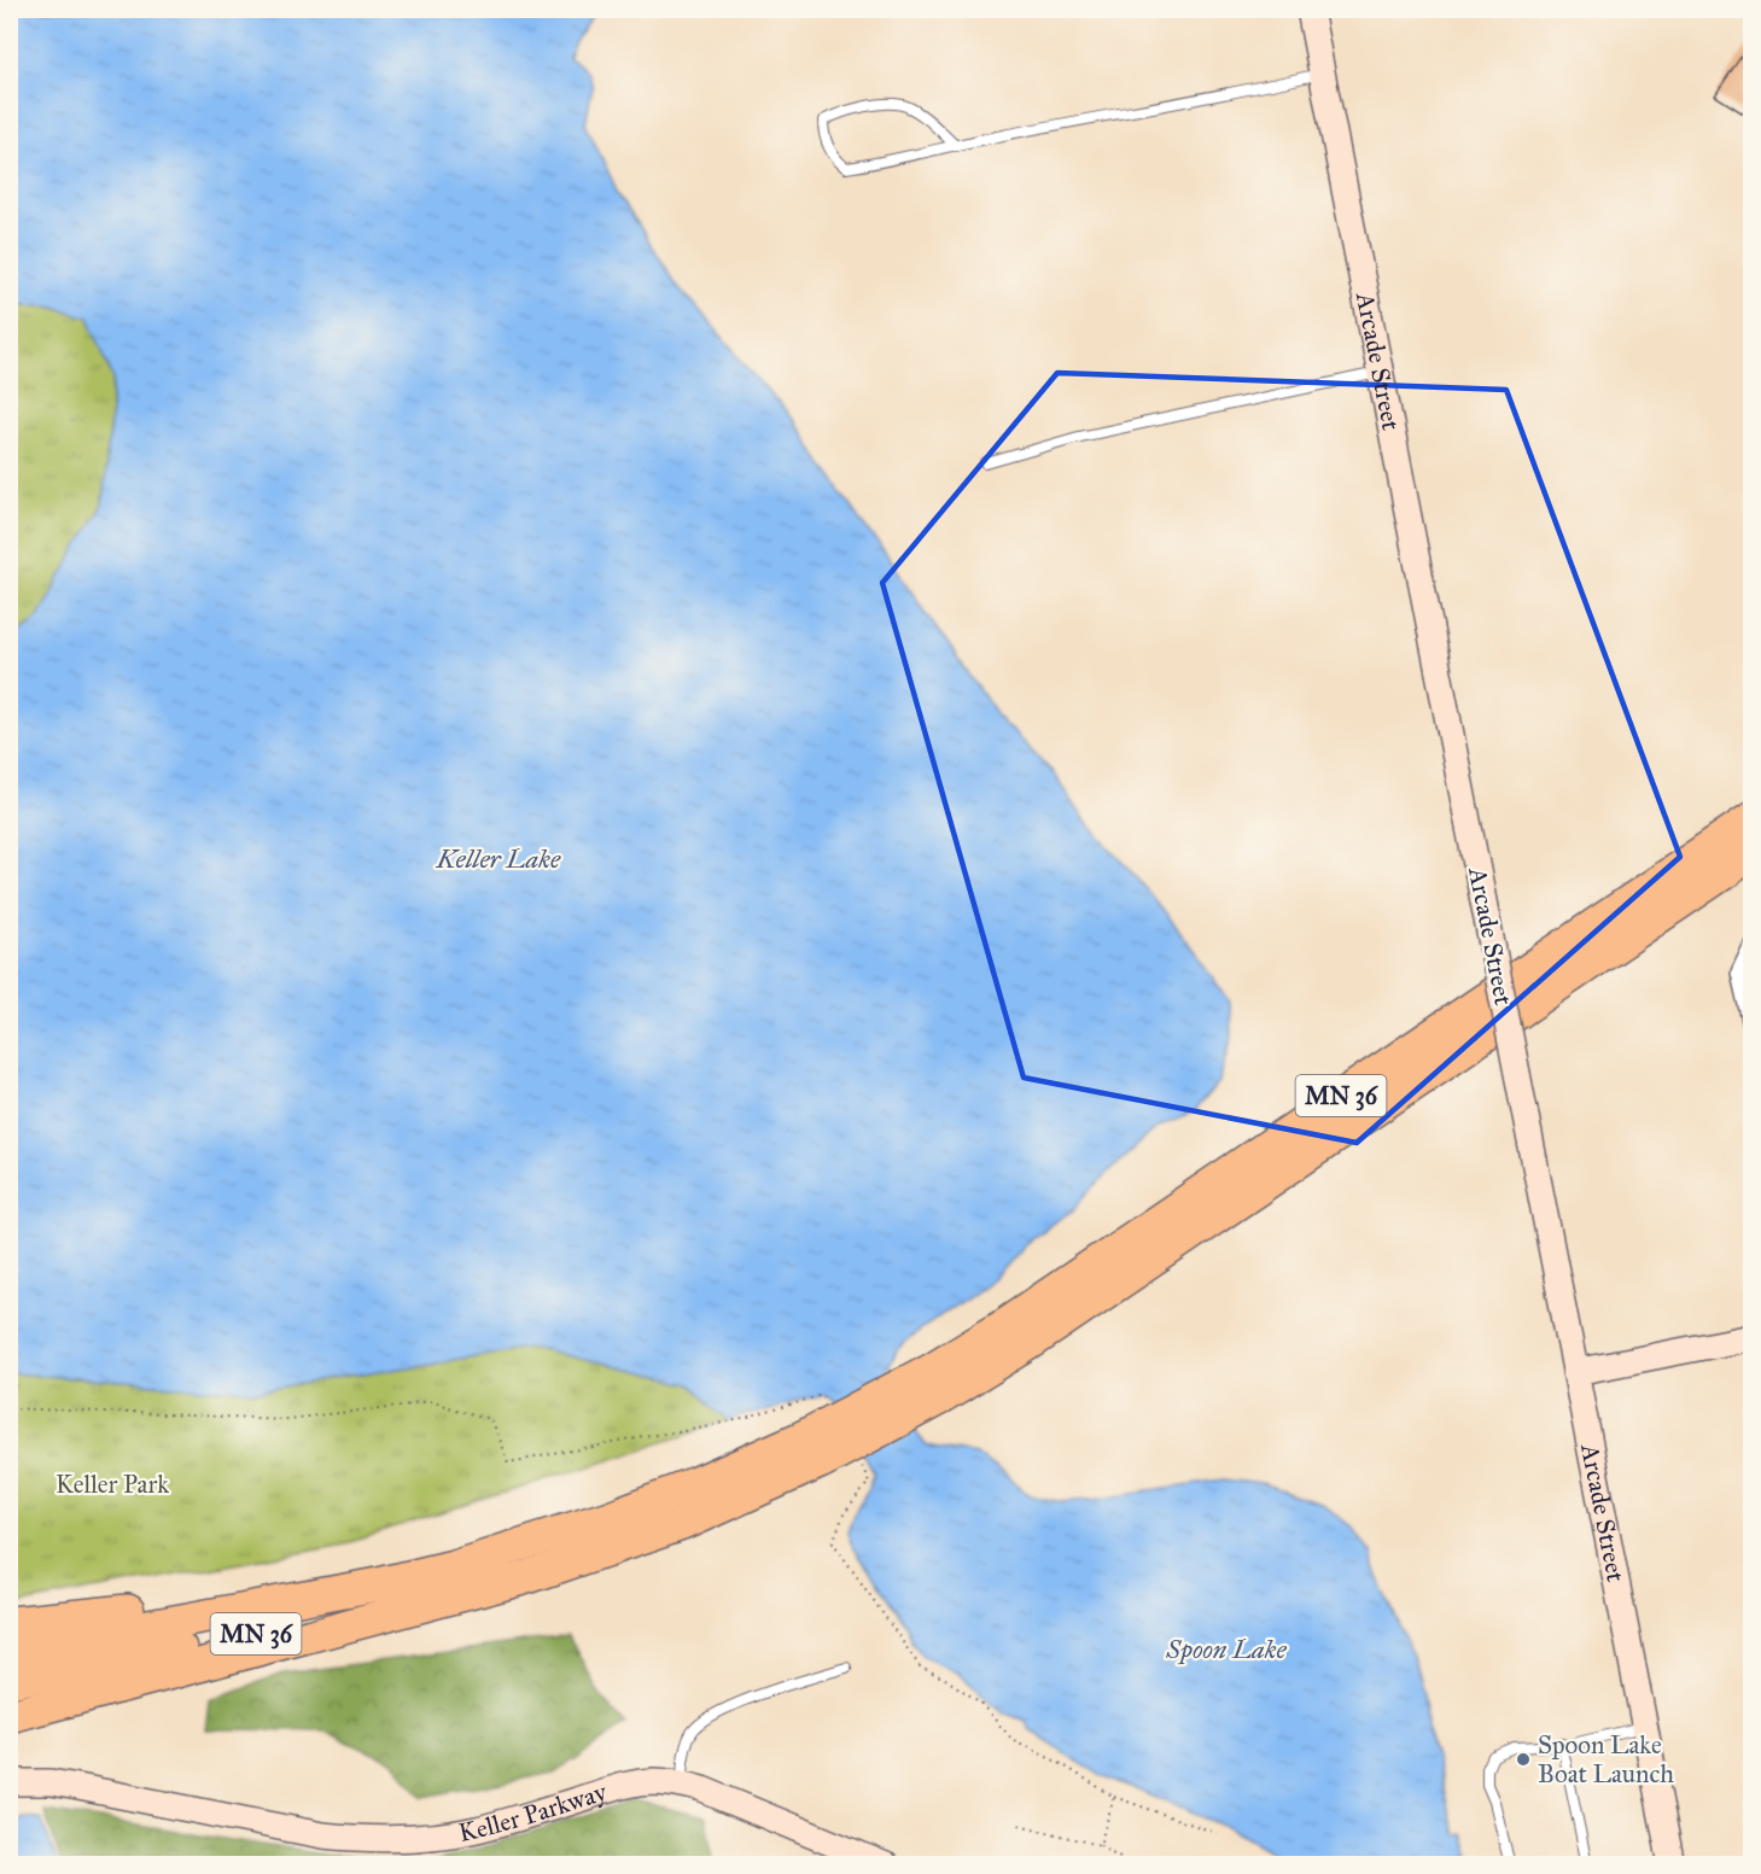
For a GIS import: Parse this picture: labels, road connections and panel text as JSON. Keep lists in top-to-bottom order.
{
  "streets": {
    "highway": ["MN 36"],
    "street": ["Arcade Street", "Keller Parkway"]
  },
  "water": ["Keller Lake", "Spoon Lake"],
  "parks": ["Keller Park"],
  "places": ["Spoon Lake Boat Launch"]
}
